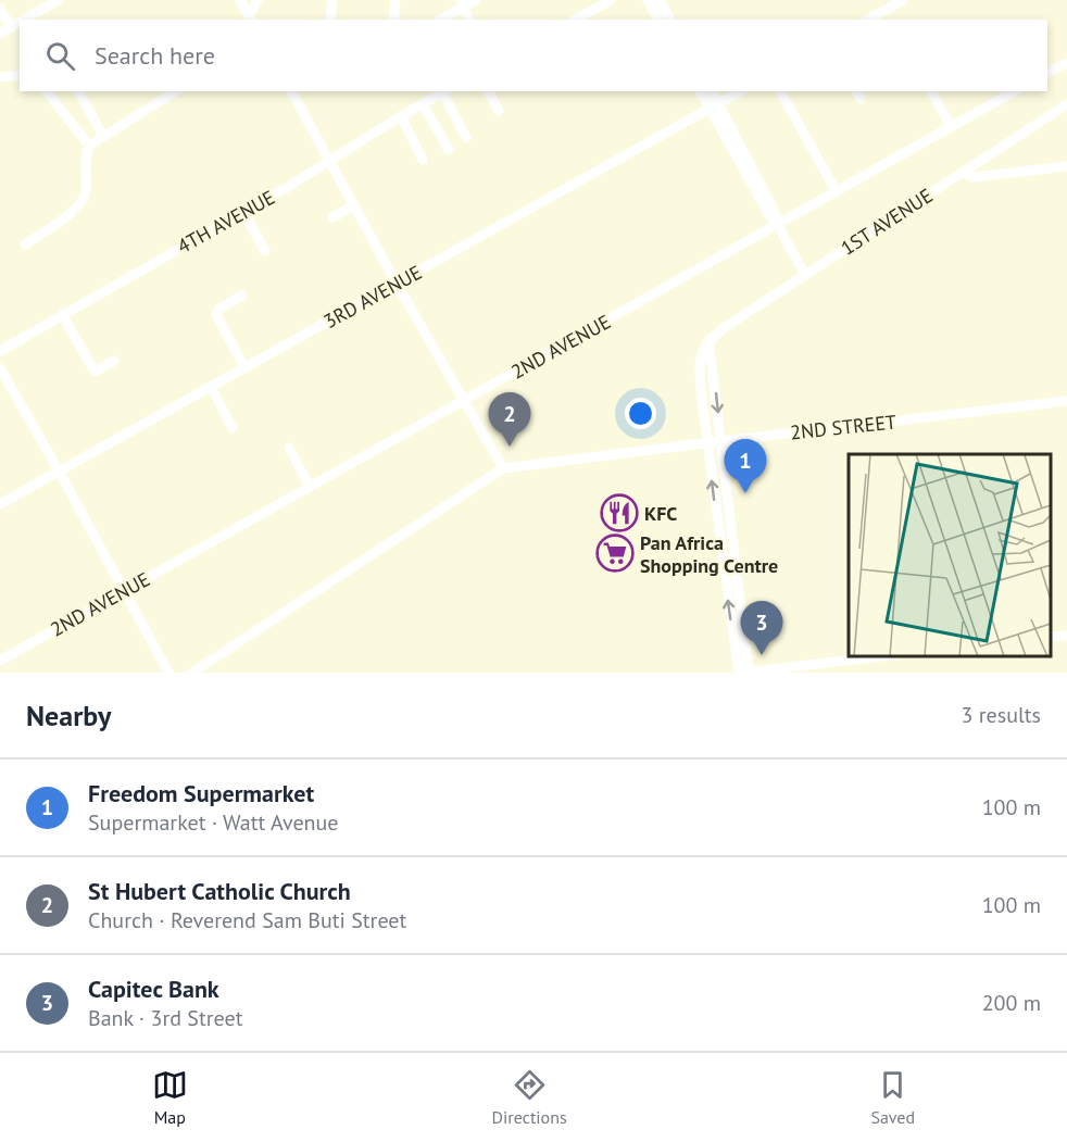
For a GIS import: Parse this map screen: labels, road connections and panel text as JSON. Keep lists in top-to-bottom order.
{
  "streets": {
    "street": [
      "4TH AVENUE",
      "1ST AVENUE",
      "3RD AVENUE",
      "2ND AVENUE",
      "2ND STREET"
    ]
  },
  "places": {
    "restaurant": ["KFC"],
    "supermarket": ["Pan Africa Shopping Centre"]
  },
  "page": {
    "search": "Search here",
    "pins": ["2", "1", "3"],
    "heading": ["Nearby", "3 results"],
    "list": [
      {
        "mark": "1",
        "name": "Freedom Supermarket",
        "note": "Supermarket · Watt Avenue",
        "value": "100 m"
      },
      {
        "mark": "2",
        "name": "St Hubert Catholic Church",
        "note": "Church · Reverend Sam Buti Street",
        "value": "100 m"
      },
      {
        "mark": "3",
        "name": "Capitec Bank",
        "note": "Bank · 3rd Street",
        "value": "200 m"
      }
    ],
    "nav": ["Map", "Directions", "Saved"]
  }
}
